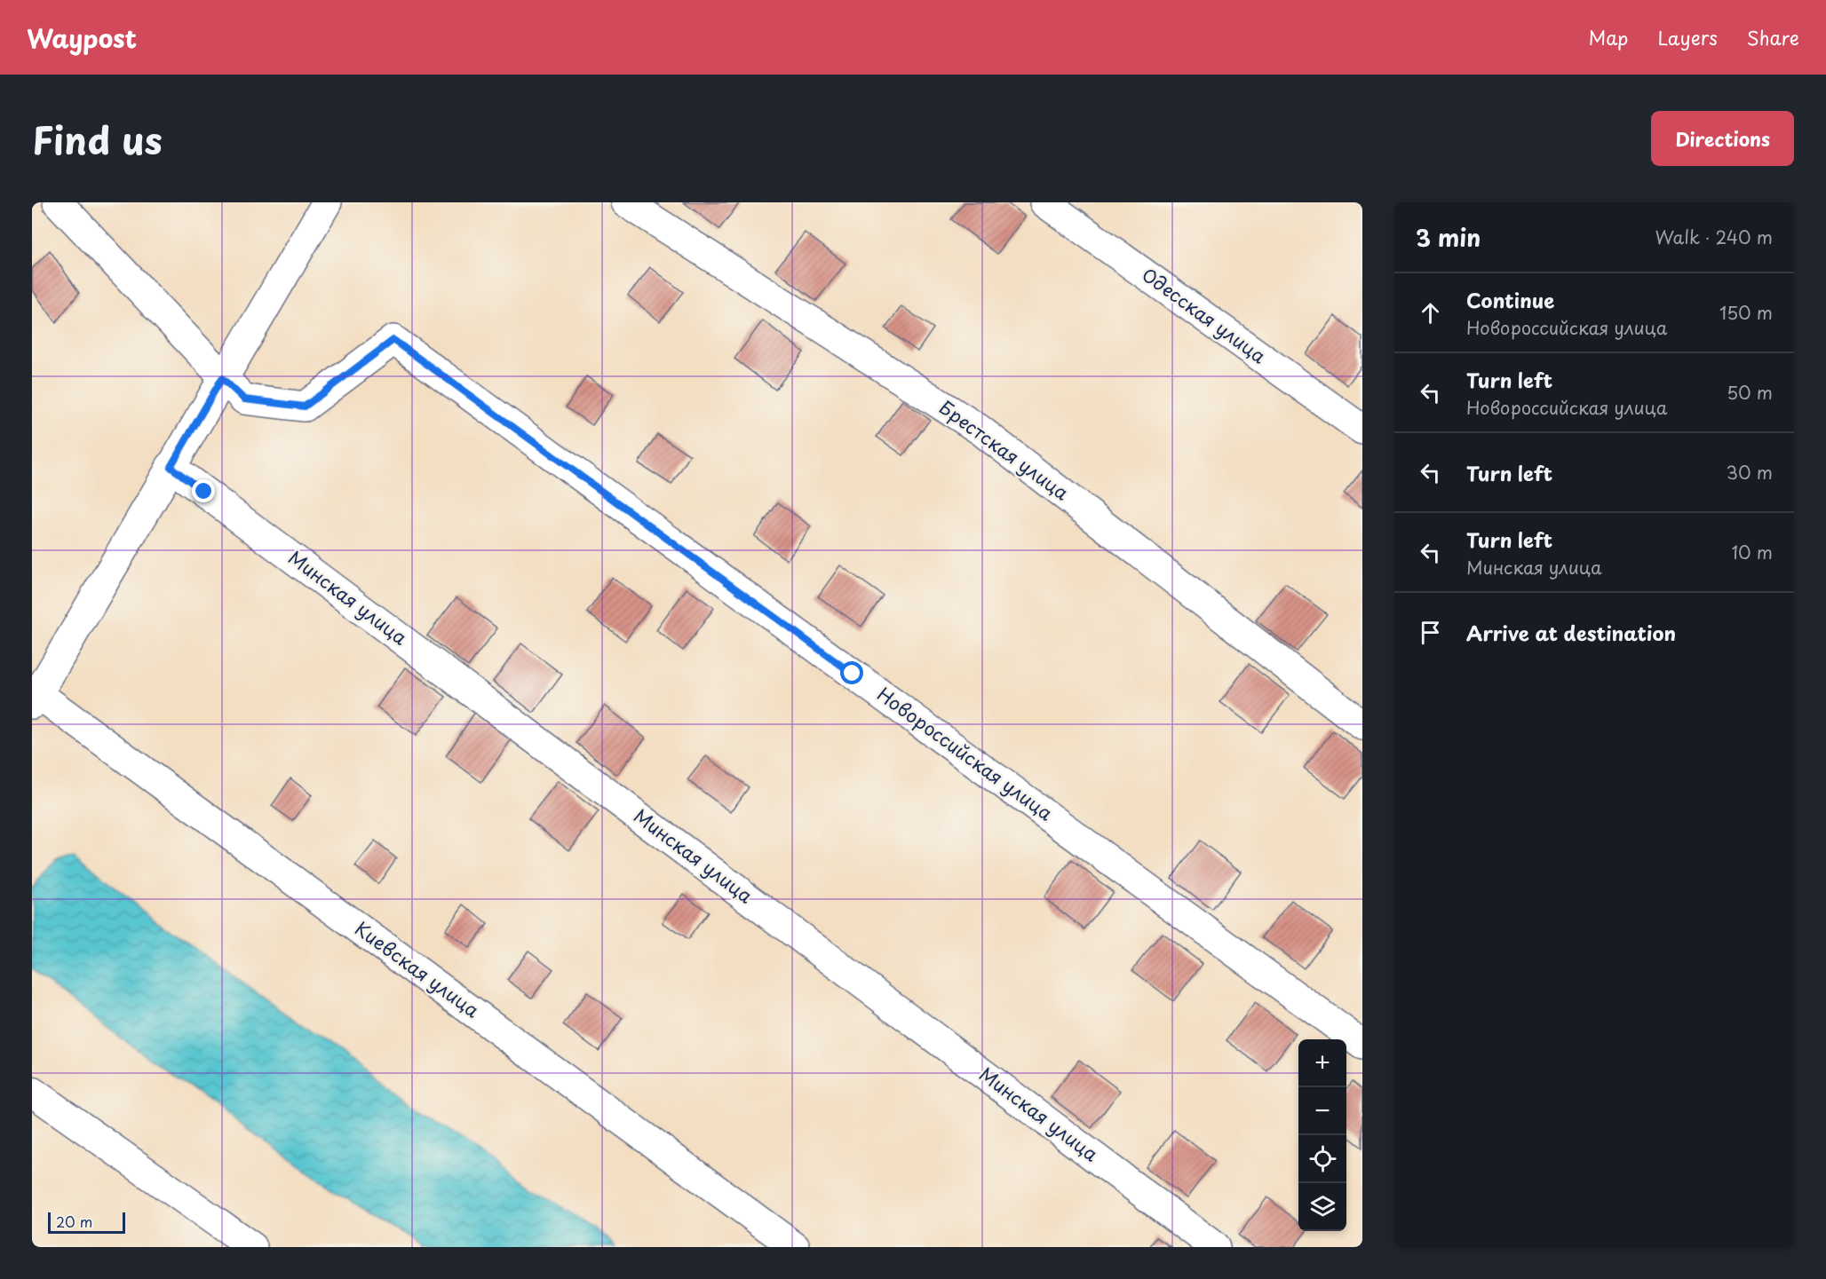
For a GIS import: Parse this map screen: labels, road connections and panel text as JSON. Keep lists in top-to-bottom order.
{
  "streets": {
    "street": [
      "Одесская улица",
      "Брестская улица",
      "Минская улица",
      "Новороссийская улица",
      "Киевская улица"
    ]
  },
  "scale_bar": "20 m",
  "page": {
    "header": "Waypost",
    "nav": ["Map", "Layers", "Share"],
    "title": "Find us",
    "buttons": "Directions",
    "heading": ["3 min", "Walk · 240 m"],
    "list": [
      ["Continue", "Новороссийская улица", "150 m"],
      ["Turn left", "Новороссийская улица", "50 m"],
      ["Turn left", "30 m"],
      ["Turn left", "Минская улица", "10 m"],
      "Arrive at destination"
    ],
    "map_buttons": ["+", "−"],
    "scale": "20 m"
  }
}
